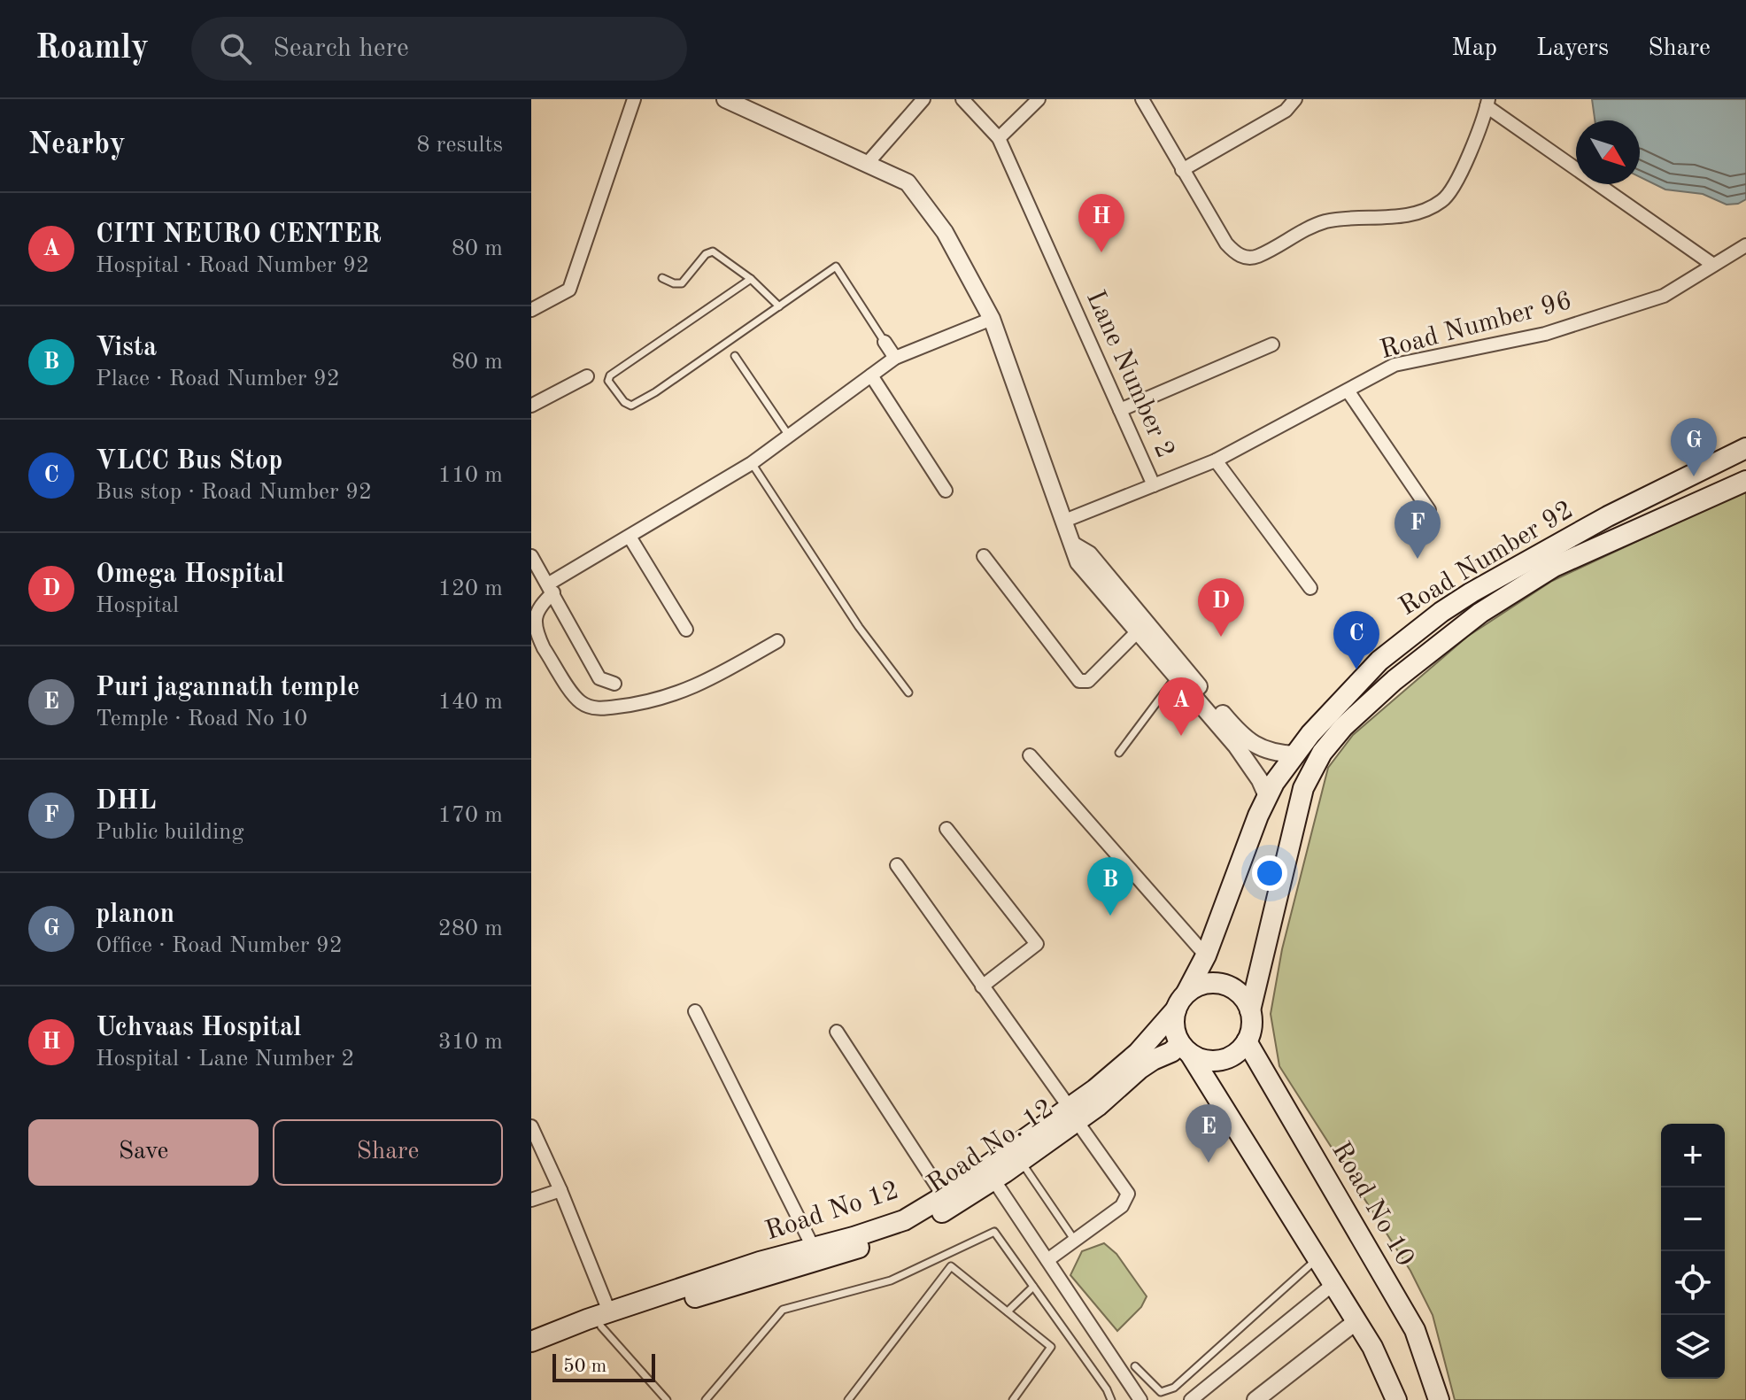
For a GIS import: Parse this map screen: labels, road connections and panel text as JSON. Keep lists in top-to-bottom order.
{
  "streets": {
    "main road": [
      "Road Number 92",
      "Road No. 12",
      "Road No 10",
      "Road No 12"
    ],
    "street": ["Road Number 96", "Lane Number 2"]
  },
  "crossings": [
    ["Road Number 96", "Lane Number 2"],
    ["Road Number 92", "Road No. 12"],
    ["Road Number 92", "Road No 10"],
    ["Road Number 92", "Road No 12"],
    ["Road No. 12", "Road No 10"],
    ["Road No. 12", "Road No 12"],
    ["Road No 10", "Road No 12"]
  ],
  "scale_bar": "50 m",
  "north": "bottom right",
  "page": {
    "header": "Roamly",
    "search": "Search here",
    "nav": ["Map", "Layers", "Share"],
    "heading": ["Nearby", "8 results"],
    "list": [
      {
        "mark": "A",
        "name": "CITI NEURO CENTER",
        "note": "Hospital · Road Number 92",
        "value": "80 m"
      },
      {
        "mark": "B",
        "name": "Vista",
        "note": "Place · Road Number 92",
        "value": "80 m"
      },
      {
        "mark": "C",
        "name": "VLCC Bus Stop",
        "note": "Bus stop · Road Number 92",
        "value": "110 m"
      },
      {
        "mark": "D",
        "name": "Omega Hospital",
        "note": "Hospital",
        "value": "120 m"
      },
      {
        "mark": "E",
        "name": "Puri jagannath temple",
        "note": "Temple · Road No 10",
        "value": "140 m"
      },
      {
        "mark": "F",
        "name": "DHL",
        "note": "Public building",
        "value": "170 m"
      },
      {
        "mark": "G",
        "name": "planon",
        "note": "Office · Road Number 92",
        "value": "280 m"
      },
      {
        "mark": "H",
        "name": "Uchvaas Hospital",
        "note": "Hospital · Lane Number 2",
        "value": "310 m"
      }
    ],
    "pins": [
      "H",
      "G",
      "F",
      "D",
      "C",
      "A",
      "B",
      "E"
    ],
    "buttons": ["Save", "Share"],
    "map_buttons": ["+", "−"],
    "scale": "50 m"
  }
}
